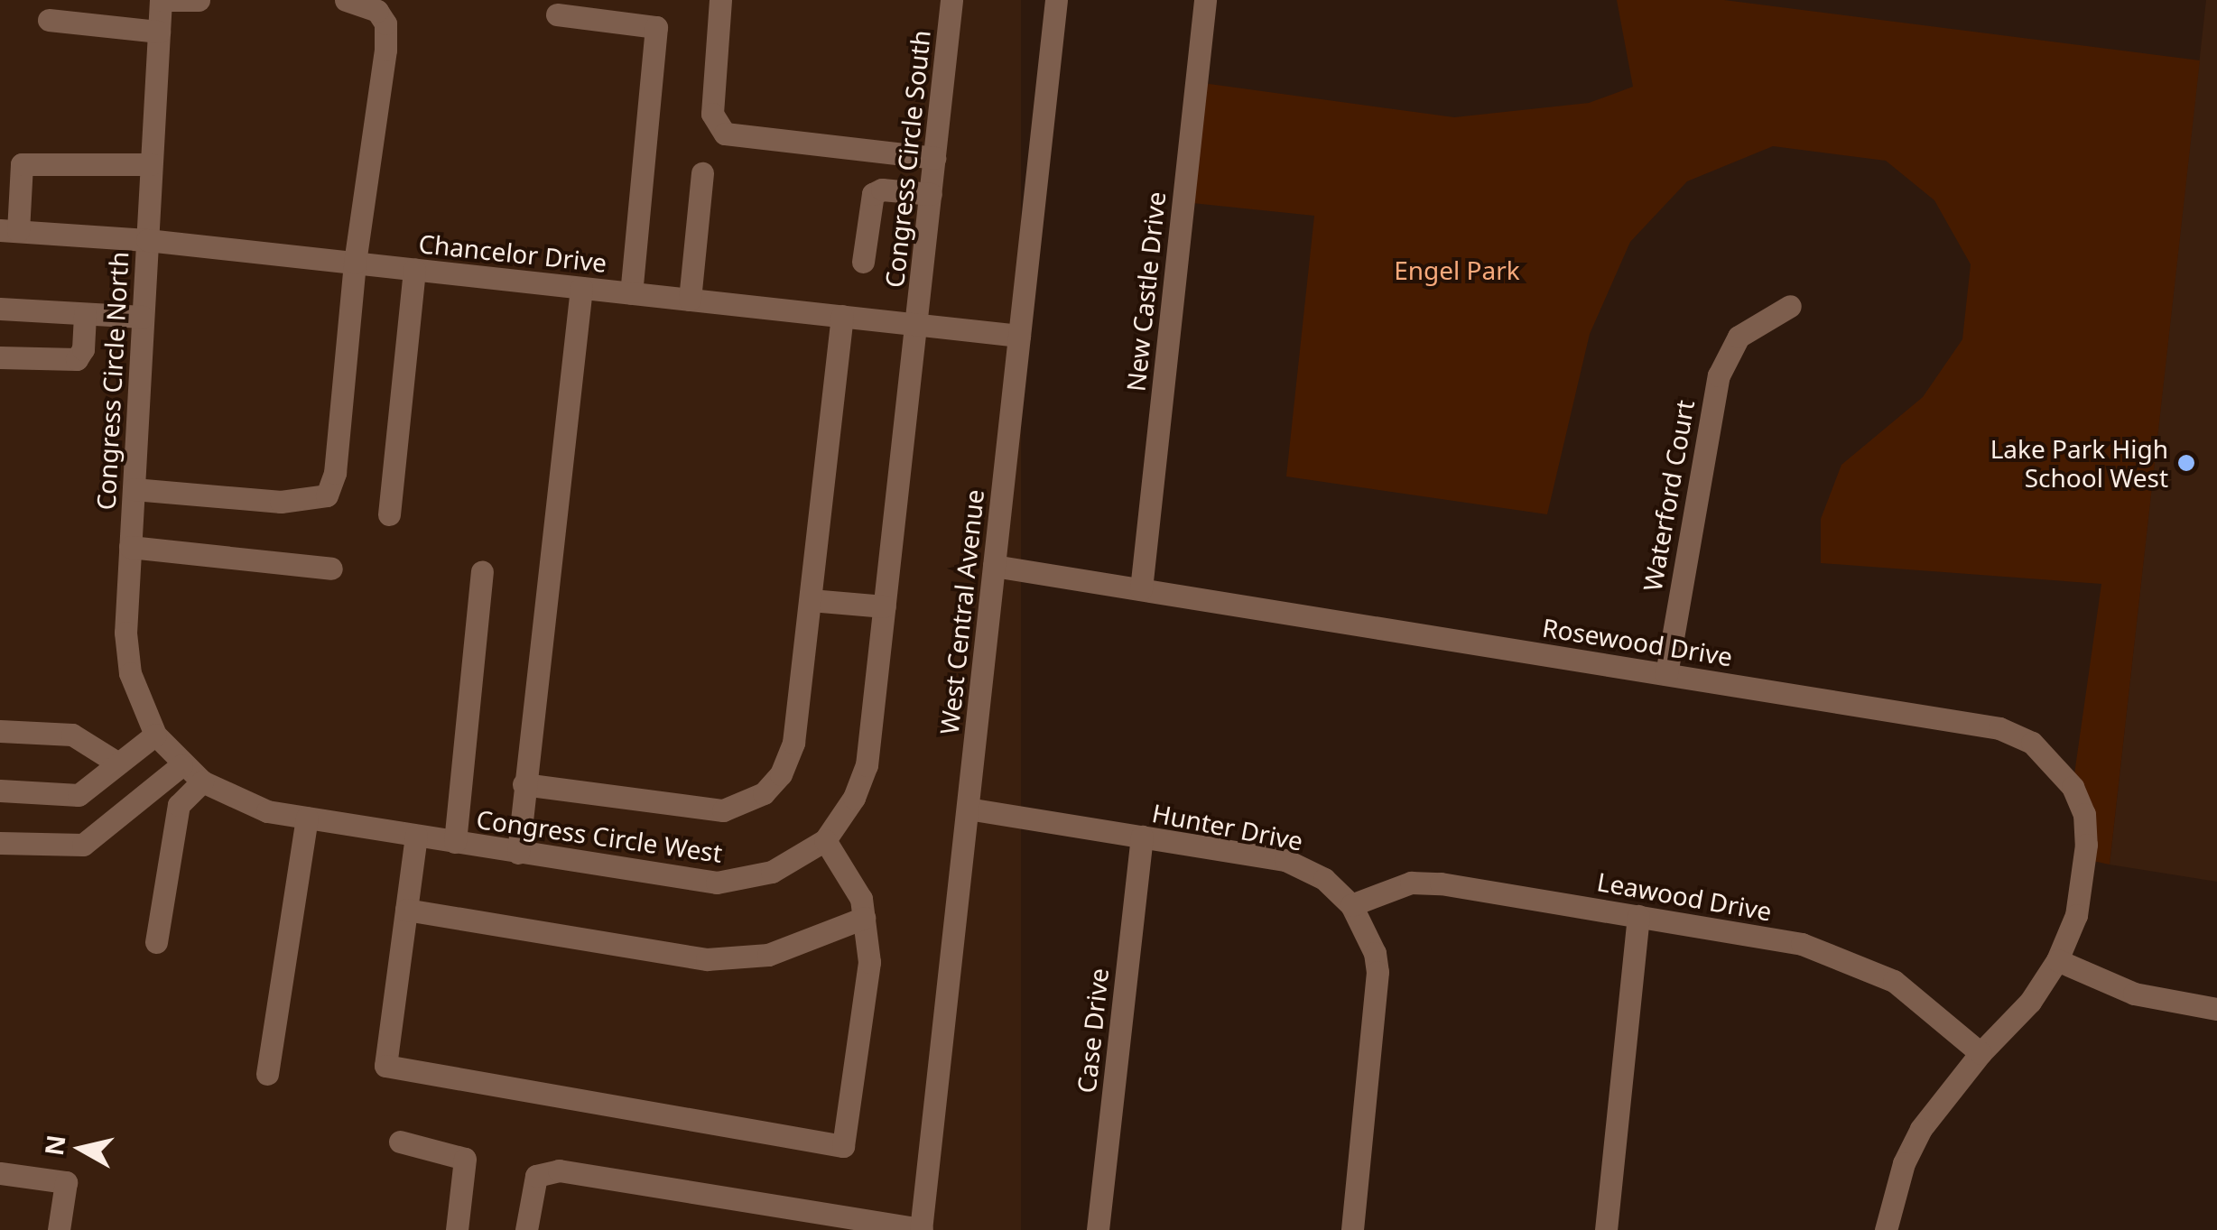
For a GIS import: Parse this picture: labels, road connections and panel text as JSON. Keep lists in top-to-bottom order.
{
  "streets": {
    "street": [
      "Congress Circle South",
      "Chancelor Drive",
      "New Castle Drive",
      "Congress Circle North",
      "Waterford Court",
      "West Central Avenue",
      "Rosewood Drive",
      "Hunter Drive",
      "Congress Circle West",
      "Leawood Drive",
      "Case Drive"
    ]
  },
  "crossings": [
    ["Congress Circle South", "Chancelor Drive"],
    ["Congress Circle South", "Congress Circle West"],
    ["Chancelor Drive", "Congress Circle North"],
    ["Chancelor Drive", "West Central Avenue"],
    ["Chancelor Drive", "Congress Circle West"],
    ["New Castle Drive", "Rosewood Drive"],
    ["Congress Circle North", "Congress Circle West"],
    ["Waterford Court", "Rosewood Drive"],
    ["West Central Avenue", "Rosewood Drive"],
    ["West Central Avenue", "Hunter Drive"],
    ["Rosewood Drive", "Leawood Drive"],
    ["Hunter Drive", "Leawood Drive"],
    ["Hunter Drive", "Case Drive"]
  ],
  "parks": ["Engel Park"],
  "places": ["Lake Park High School West"],
  "north": "left"
}
